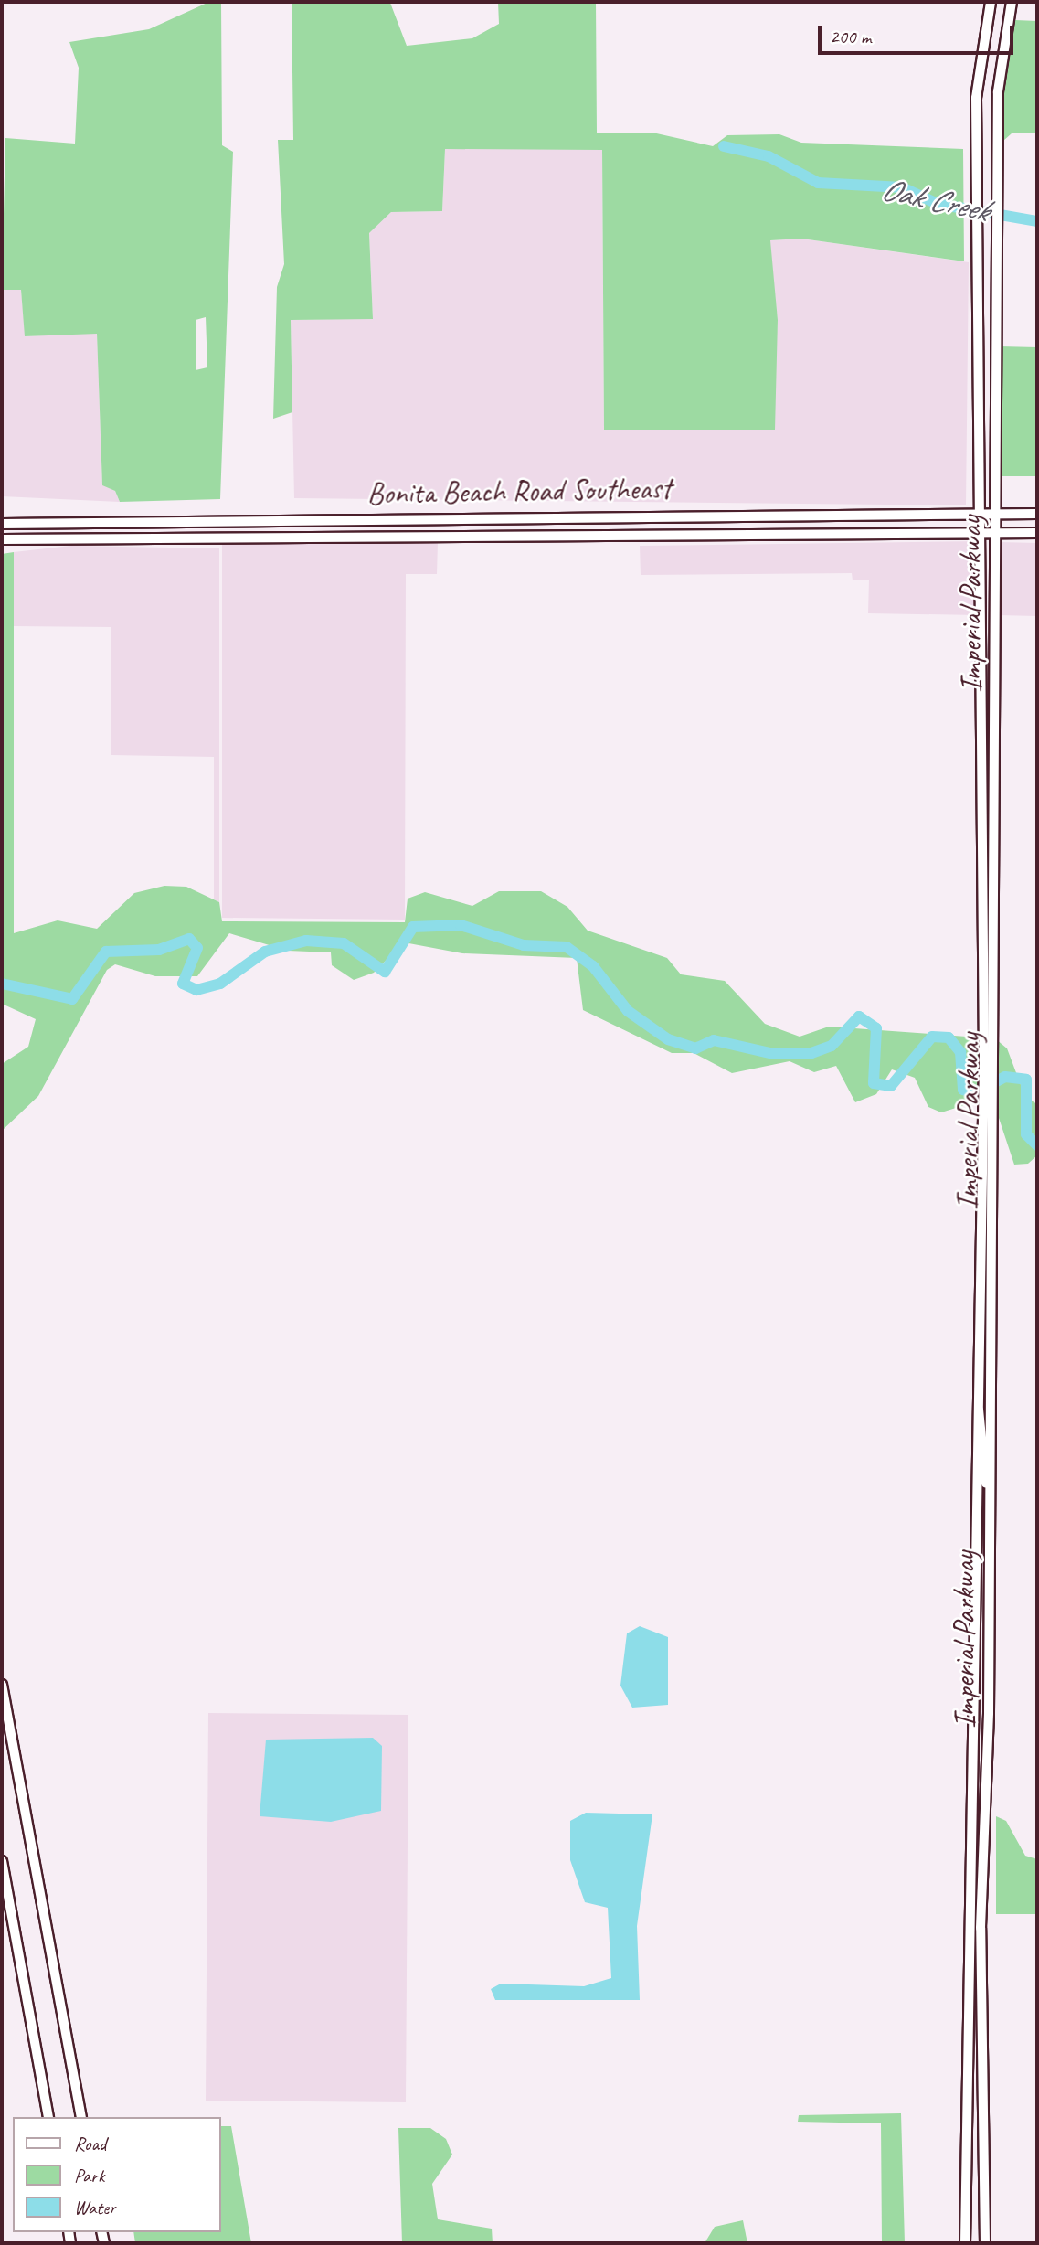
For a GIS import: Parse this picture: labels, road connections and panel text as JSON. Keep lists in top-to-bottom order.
{
  "streets": {
    "main road": ["Bonita Beach Road Southeast", "Imperial Parkway"]
  },
  "crossings": [
    ["Bonita Beach Road Southeast", "Imperial Parkway"]
  ],
  "water": ["Oak Creek"],
  "legend": ["Road", "Park", "Water"],
  "scale_bar": "200 m"
}
